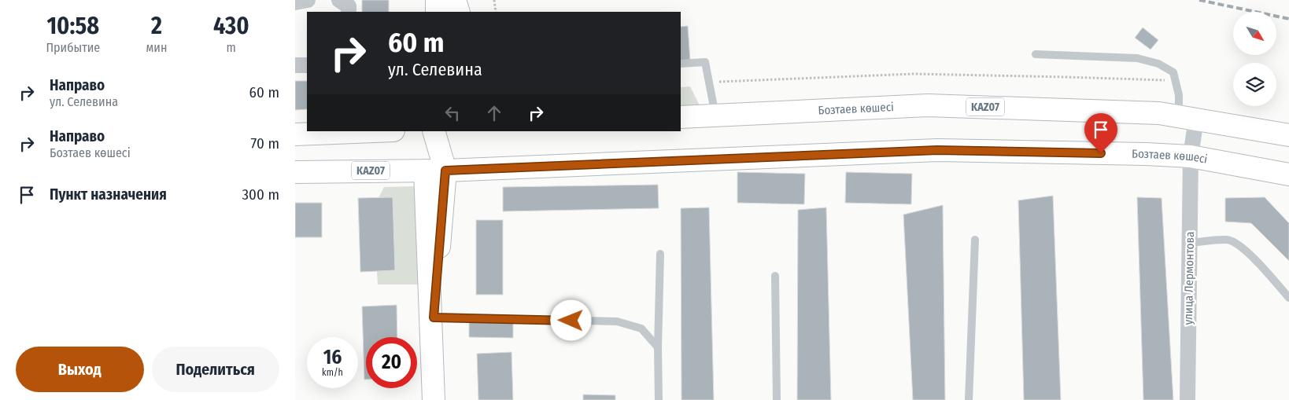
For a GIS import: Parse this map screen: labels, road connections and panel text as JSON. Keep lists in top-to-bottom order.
{
  "streets": {
    "main road": ["KAZ07", "Бозтаев көшесі"],
    "street": ["улица Лермонтова"]
  },
  "crossings": [
    ["Бозтаев көшесі", "улица Лермонтова"]
  ],
  "north": "bottom right",
  "page": {
    "eta": [
      "10:58",
      "Прибытие",
      "2",
      "мин",
      "430",
      "m"
    ],
    "turn": ["60 m", "ул. Селевина"],
    "list": [
      {
        "name": "Направо",
        "note": "ул. Селевина",
        "value": "60 m"
      },
      {
        "name": "Направо",
        "note": "Бозтаев көшесі",
        "value": "70 m"
      },
      {
        "name": "Пункт назначения",
        "value": "300 m"
      }
    ],
    "speed": "16 km/h",
    "limit": "20",
    "buttons": ["Выход", "Поделиться"]
  }
}
